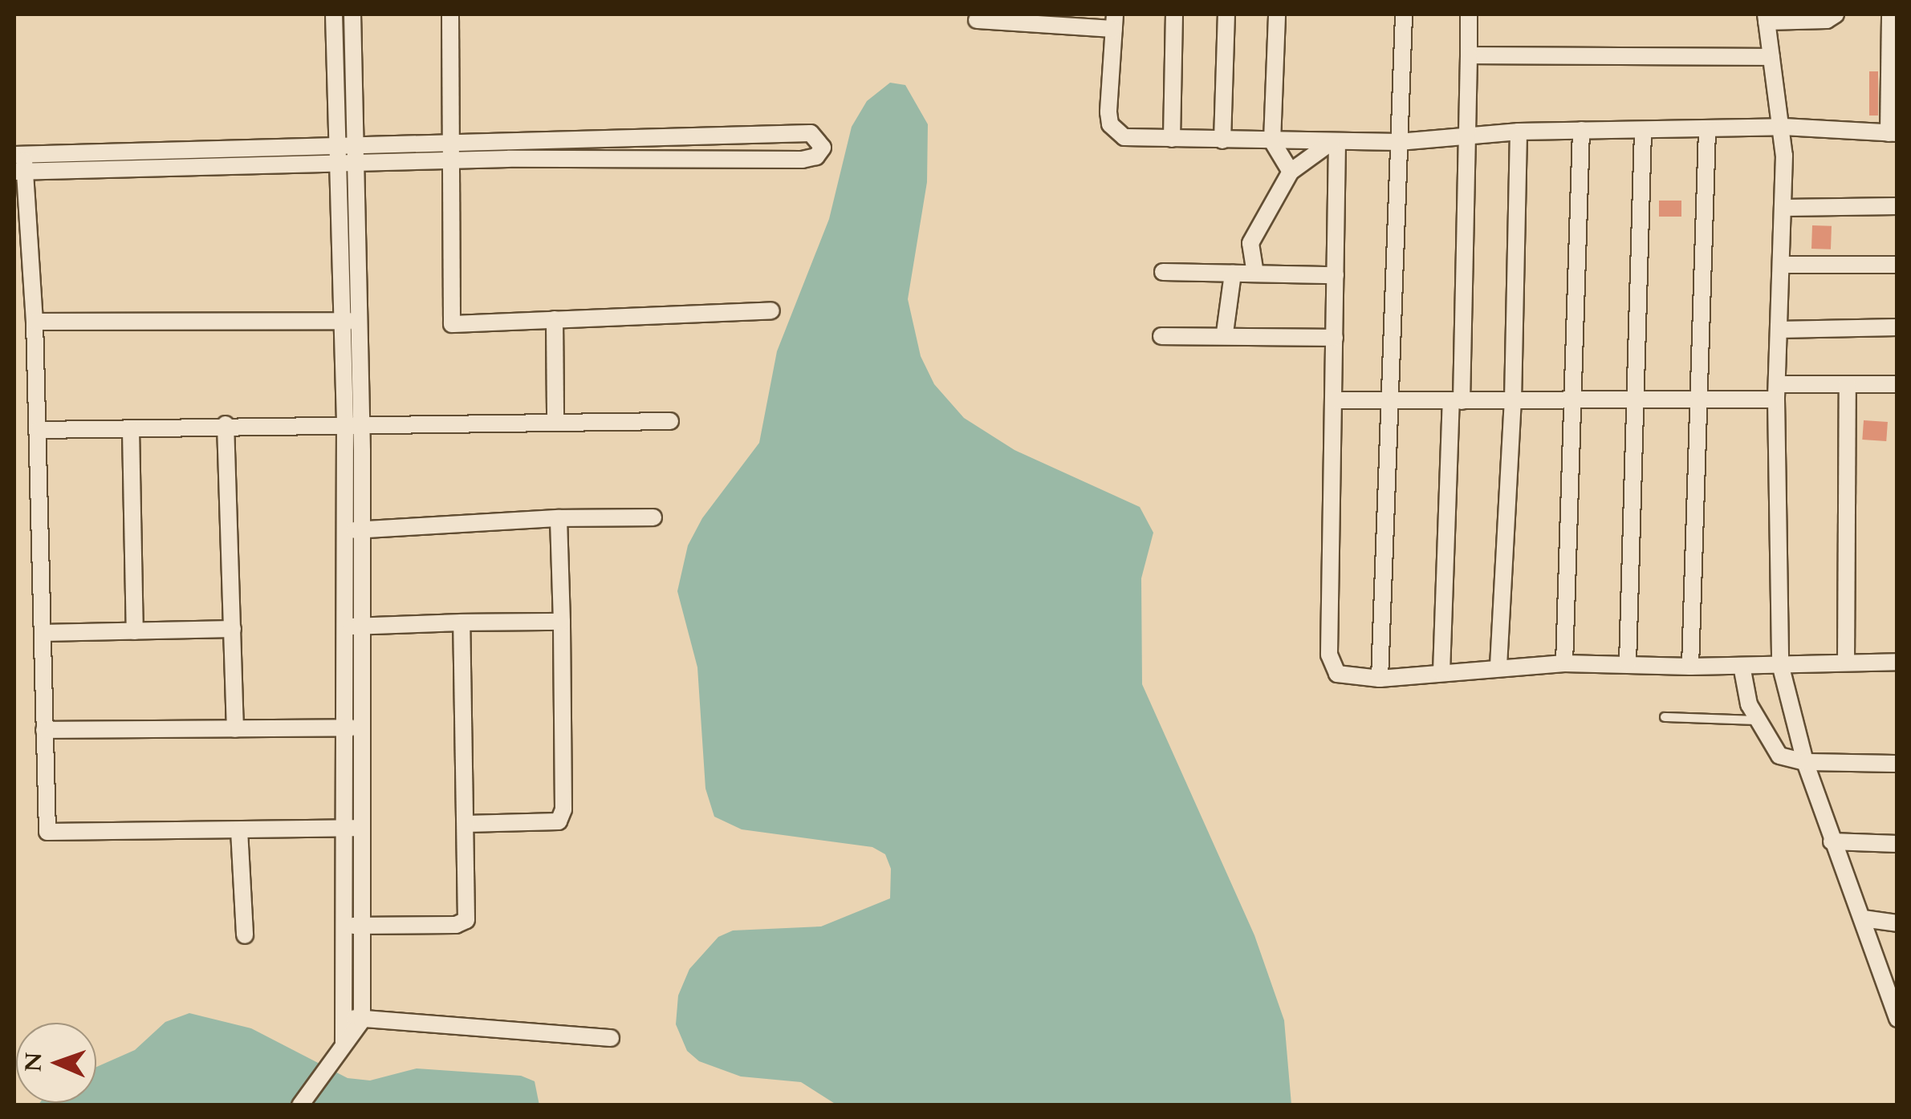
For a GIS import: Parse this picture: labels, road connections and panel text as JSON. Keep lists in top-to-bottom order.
{
  "north": "left"
}
